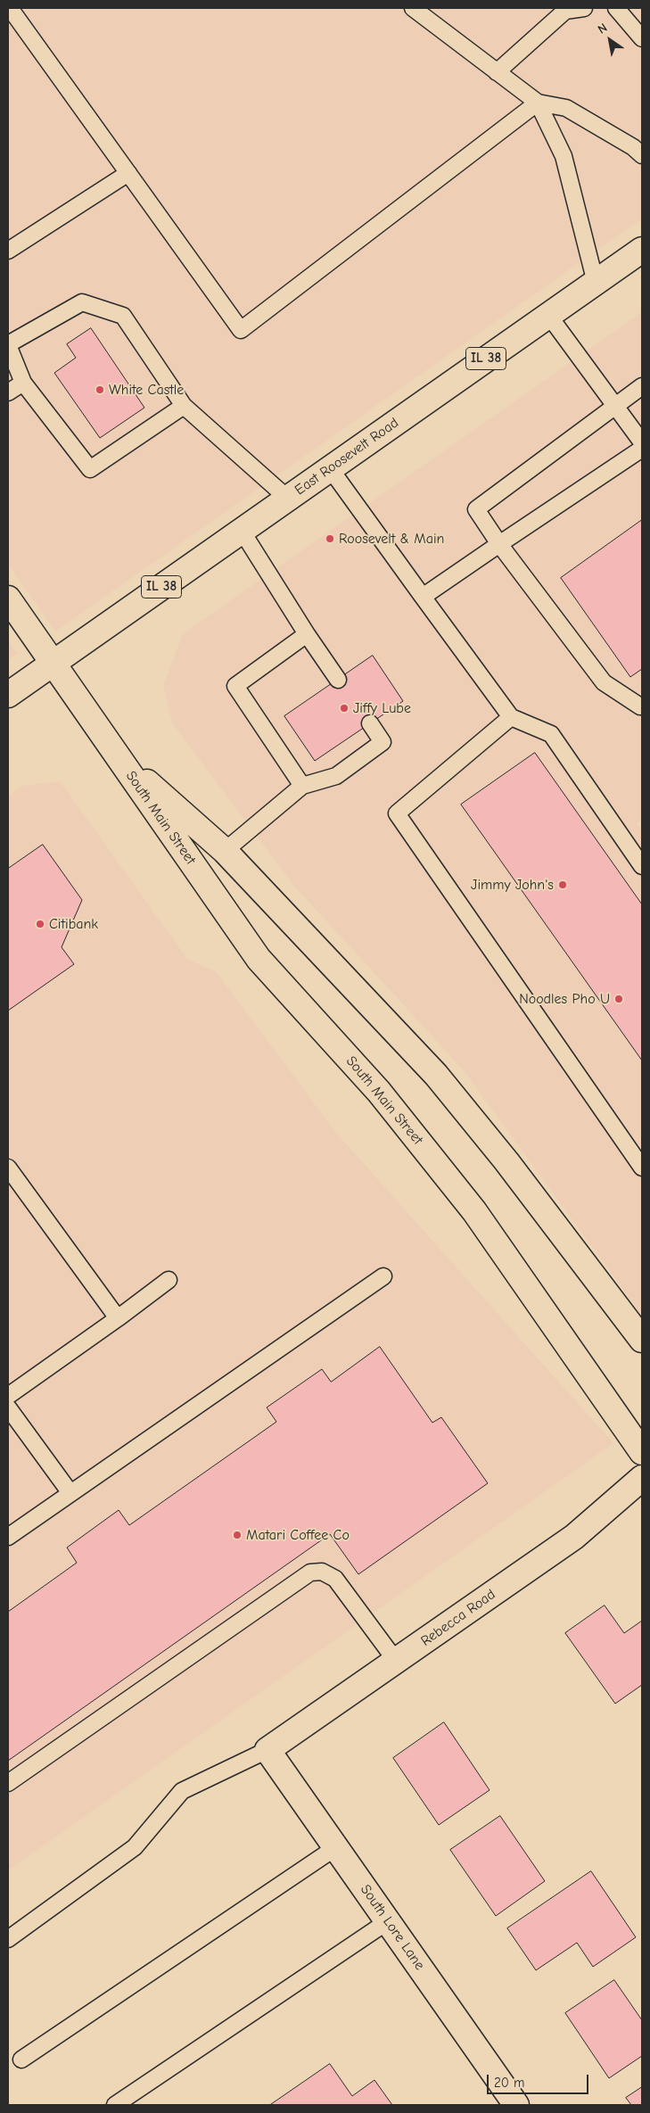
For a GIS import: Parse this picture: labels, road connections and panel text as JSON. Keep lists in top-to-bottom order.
{
  "streets": {
    "street": [
      "IL 38",
      "East Roosevelt Road",
      "South Main Street",
      "Rebecca Road",
      "South Lore Lane"
    ]
  },
  "crossings": [
    ["IL 38", "East Roosevelt Road"],
    ["IL 38", "South Main Street"],
    ["East Roosevelt Road", "South Main Street"],
    ["Rebecca Road", "South Lore Lane"]
  ],
  "places": [
    "White Castle",
    "Roosevelt & Main",
    "Jiffy Lube",
    "Jimmy John's",
    "Citibank",
    "Noodles Pho U",
    "Matari Coffee Co"
  ],
  "scale_bar": "20 m",
  "north": "top left"
}
